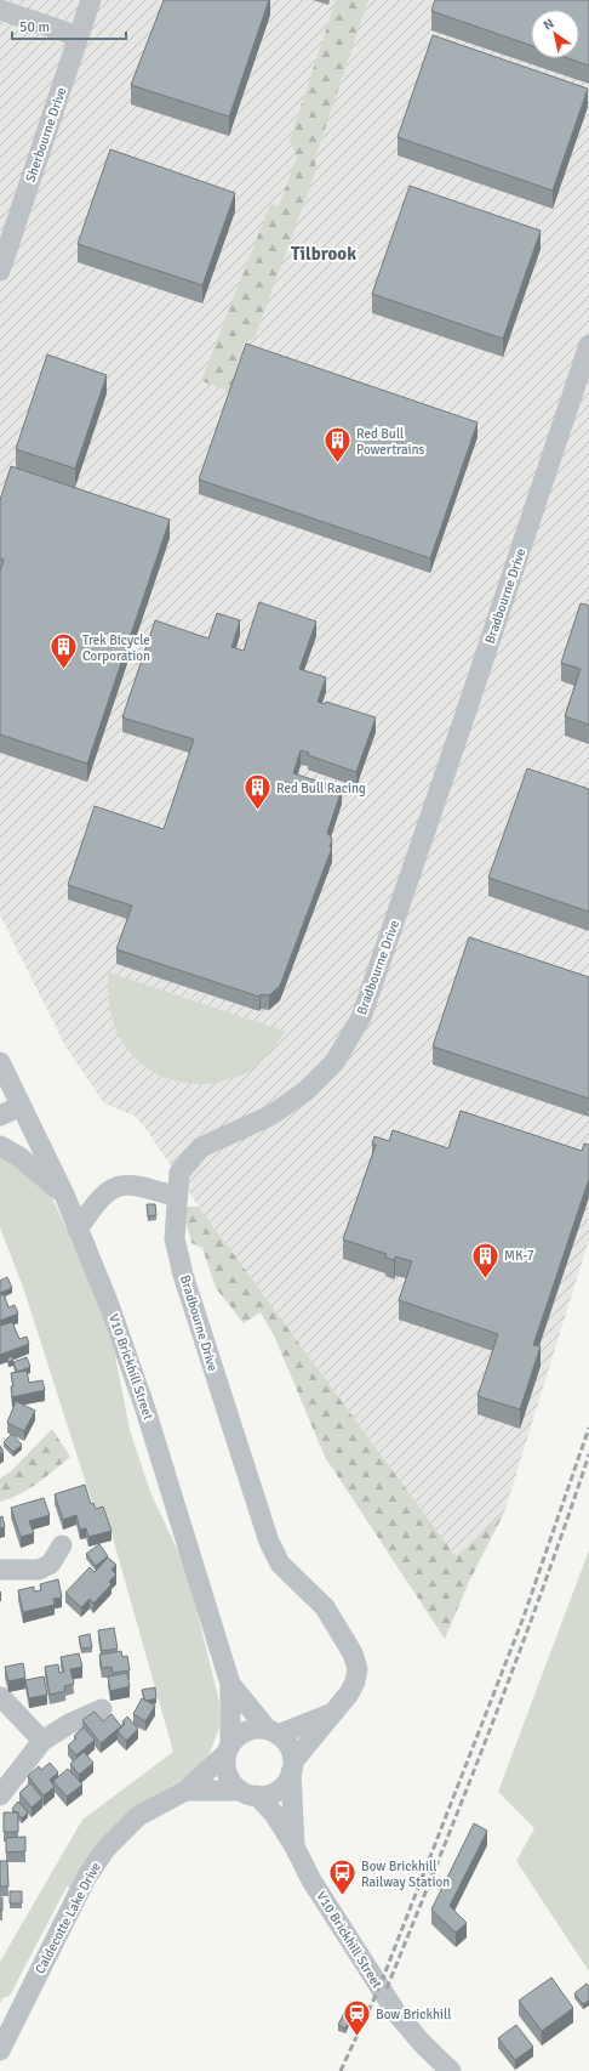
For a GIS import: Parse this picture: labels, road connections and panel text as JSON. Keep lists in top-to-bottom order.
{
  "streets": {
    "street": [
      "Sherbourne Drive",
      "Bradbourne Drive",
      "V10 Brickhill Street",
      "Caldecotte Lake Drive"
    ]
  },
  "crossings": [
    ["Bradbourne Drive", "V10 Brickhill Street"],
    ["Bradbourne Drive", "Caldecotte Lake Drive"],
    ["V10 Brickhill Street", "Caldecotte Lake Drive"]
  ],
  "districts": ["Tilbrook"],
  "places": {
    "building": [
      "Red Bull Powertrains",
      "Trek Bicycle Corporation",
      "Red Bull Racing",
      "MK-7"
    ],
    "bus stop": ["Bow Brickhill Railway Station"],
    "station": ["Bow Brickhill"]
  },
  "scale_bar": "50 m",
  "north": "top left"
}
